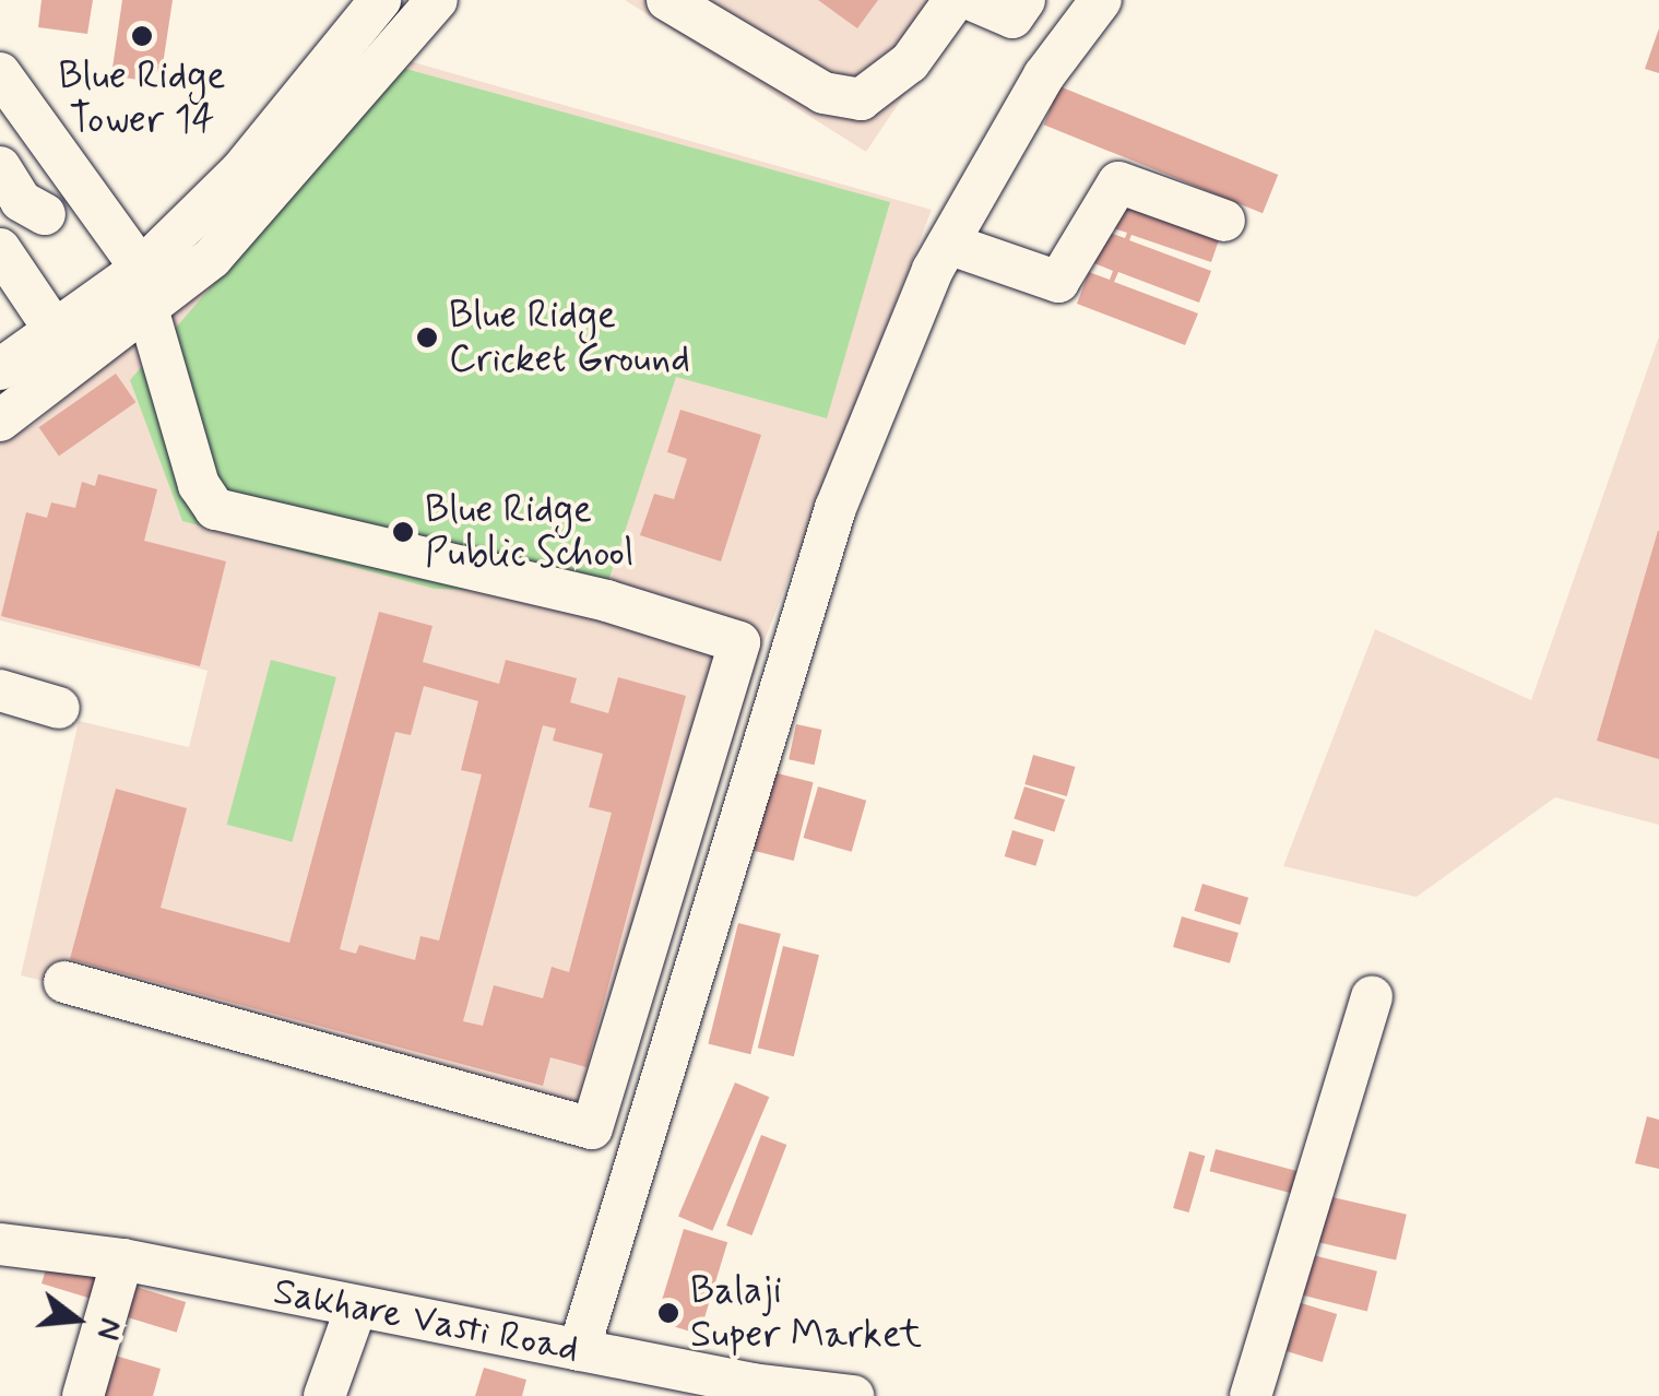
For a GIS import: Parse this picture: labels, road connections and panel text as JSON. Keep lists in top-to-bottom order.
{
  "streets": {
    "street": ["Sakhare Vasti Road"]
  },
  "places": [
    "Blue Ridge Tower 14",
    "Blue Ridge Cricket Ground",
    "Blue Ridge Public School",
    "Balaji Super Market"
  ],
  "north": "right"
}
